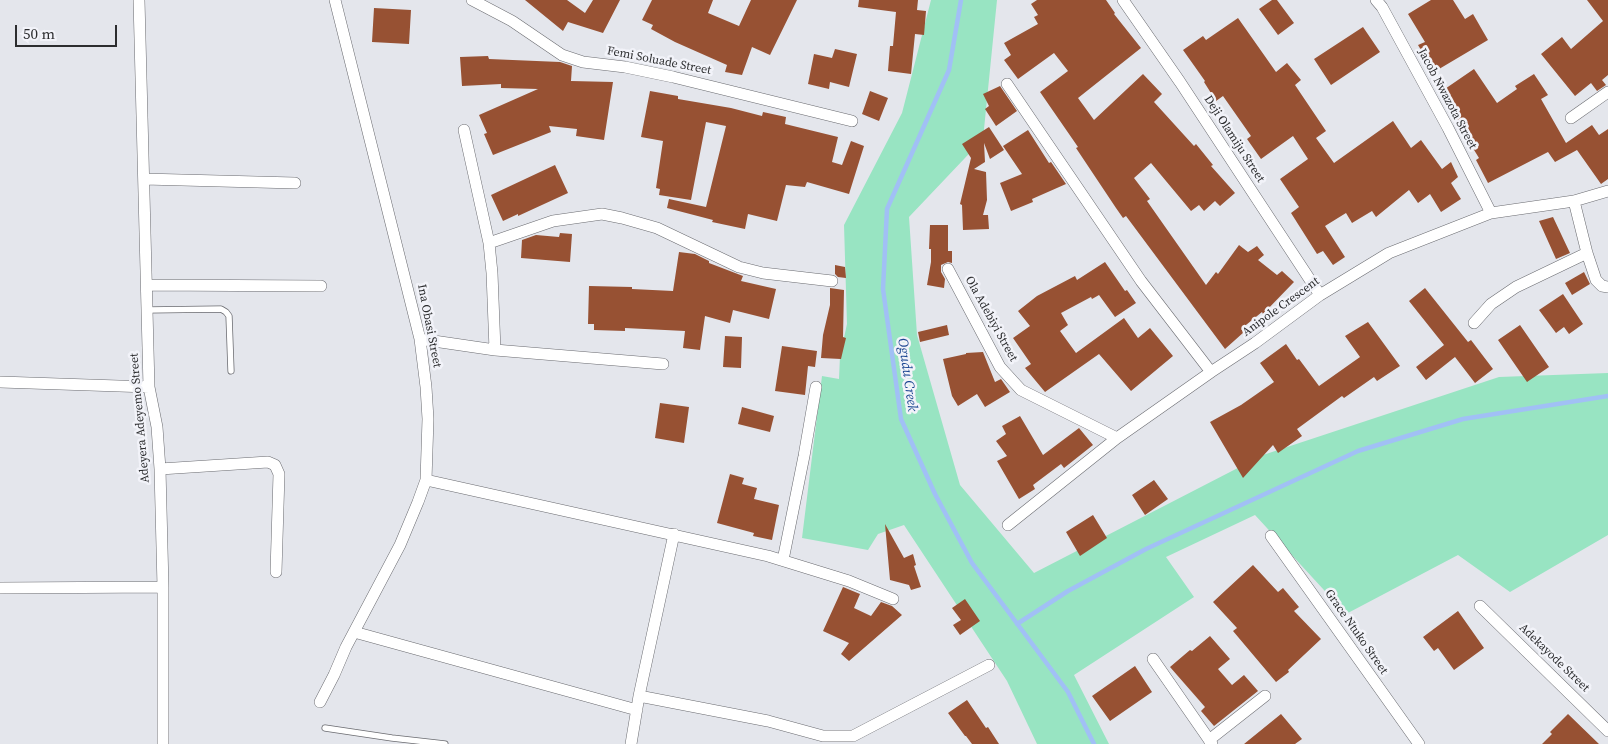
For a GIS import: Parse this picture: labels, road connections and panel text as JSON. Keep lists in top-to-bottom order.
{
  "streets": {
    "street": [
      "Femi Soluade Street",
      "Jacob Nwazota Street",
      "Deji Olamiju Street",
      "Anipole Crescent",
      "Ola Adebiyi Street",
      "Ina Obasi Street",
      "Adeyera Adeyemo Street",
      "Grace Ntuko Street",
      "Adekayode Street"
    ]
  },
  "crossings": [
    ["Jacob Nwazota Street", "Anipole Crescent"],
    ["Deji Olamiju Street", "Anipole Crescent"],
    ["Anipole Crescent", "Ola Adebiyi Street"]
  ],
  "water": ["Ogudu Creek"],
  "scale_bar": "50 m"
}
